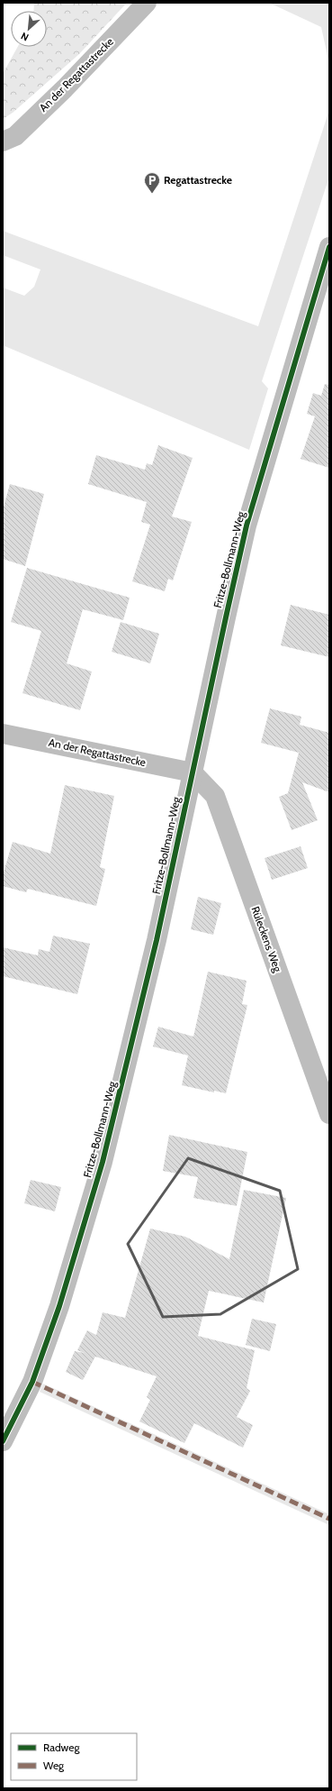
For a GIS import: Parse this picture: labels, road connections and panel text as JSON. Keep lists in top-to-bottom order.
{
  "streets": {
    "street": ["An der Regattastrecke", "Fritze-Bollmann-Weg", "Rüleckens Weg"]
  },
  "crossings": [
    ["An der Regattastrecke", "Fritze-Bollmann-Weg"],
    ["An der Regattastrecke", "Rüleckens Weg"],
    ["Fritze-Bollmann-Weg", "Rüleckens Weg"]
  ],
  "places": {
    "parking": ["Regattastrecke"]
  },
  "legend": ["Radweg", "Weg"],
  "north": "bottom left"
}
